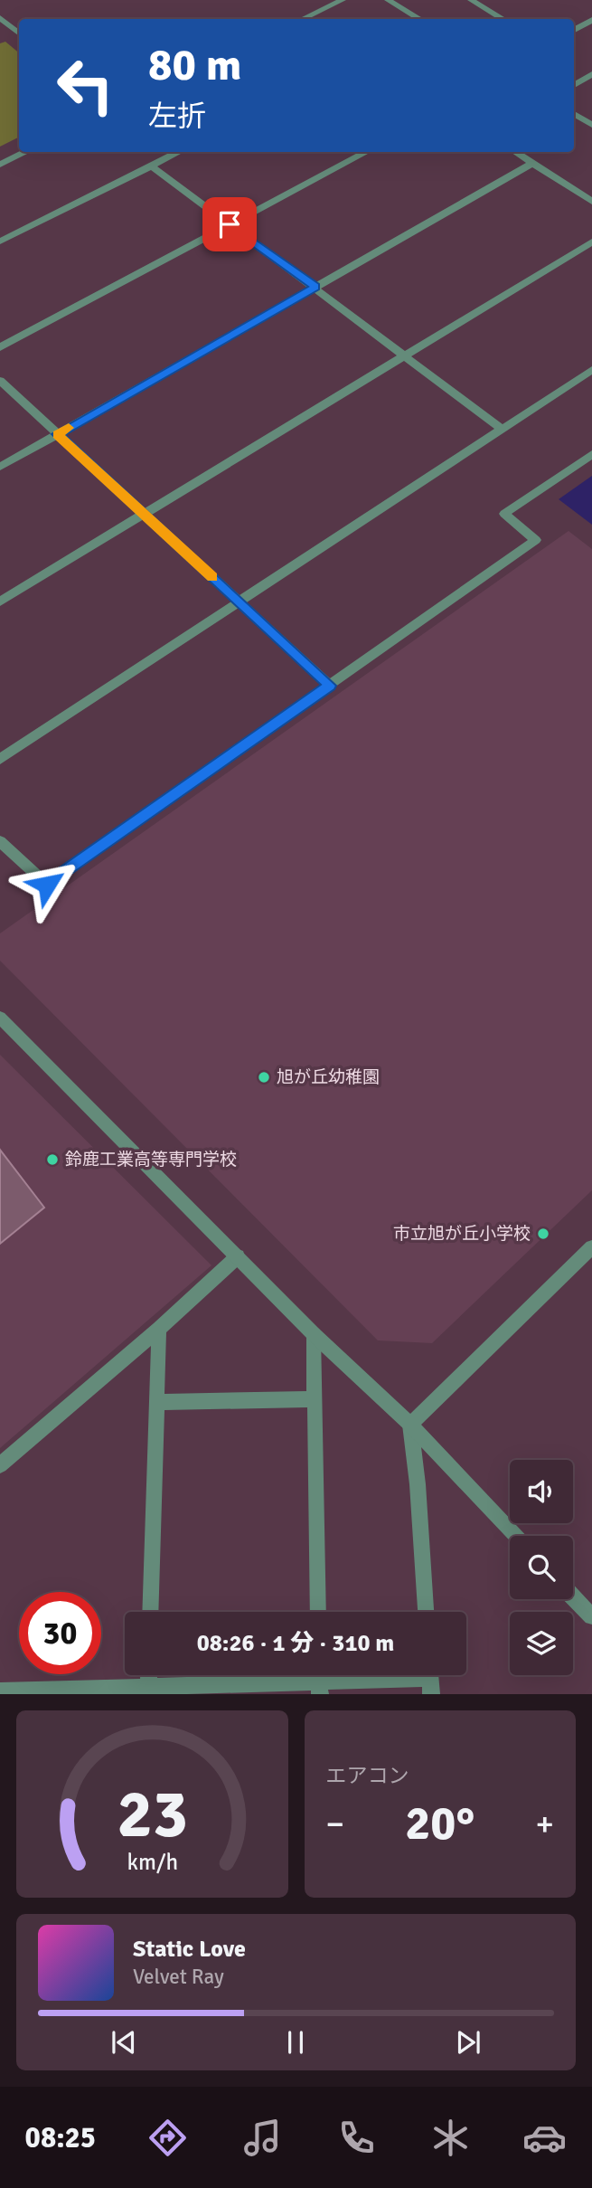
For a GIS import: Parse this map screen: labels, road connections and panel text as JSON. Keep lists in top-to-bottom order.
{
  "places": ["旭が丘幼稚園", "鈴鹿工業高等専門学校", "市立旭が丘小学校"],
  "page": {
    "turn": ["80 m", "左折"],
    "limit": "30",
    "trip": "08:26 · 1 分 · 310 m",
    "tile": "エアコン",
    "heat": ["−", "20°", "+"],
    "song": ["Static Love", "Velvet Ray"],
    "tabs": "08:25",
    "gauge": ["23", "km/h"]
  }
}
